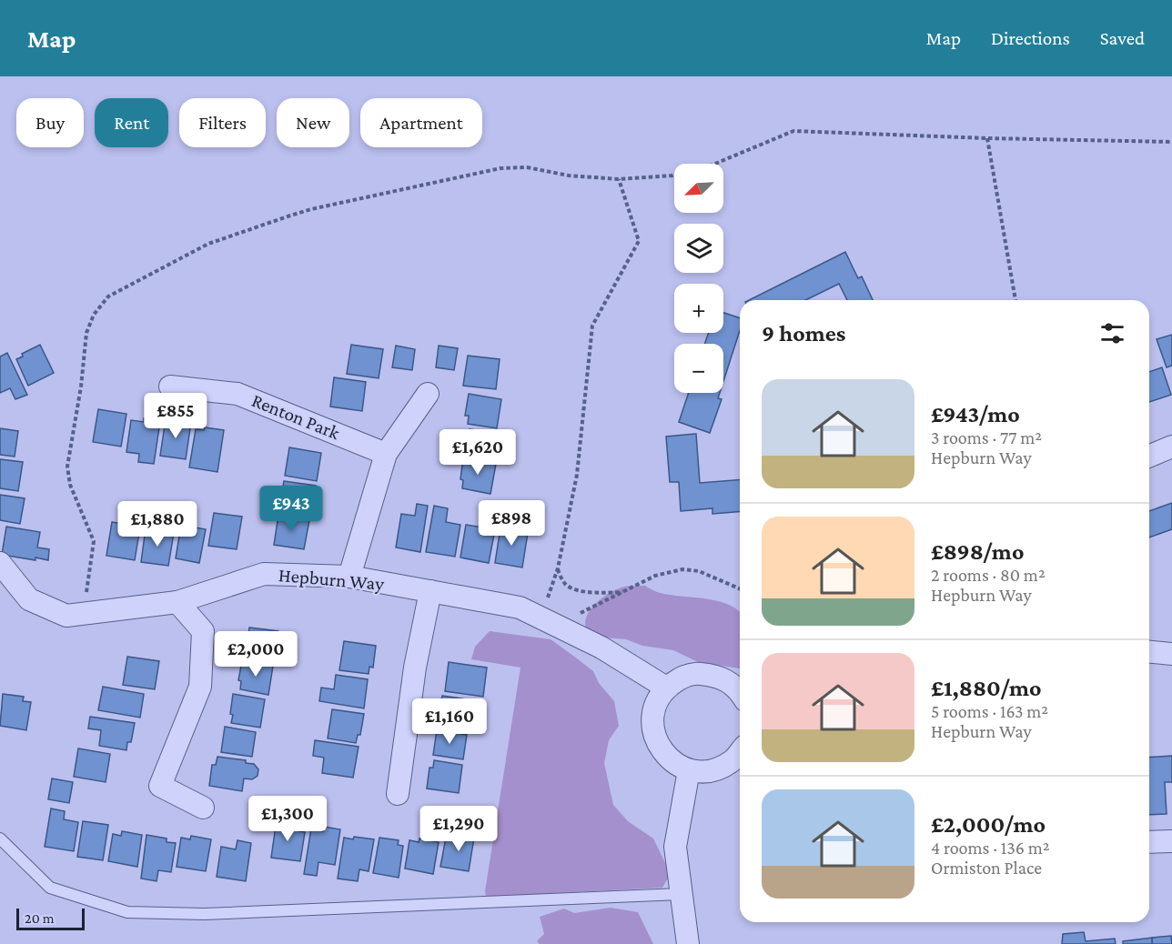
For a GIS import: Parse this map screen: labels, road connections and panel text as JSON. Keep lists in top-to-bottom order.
{
  "streets": {
    "street": ["Renton Park", "Hepburn Way"]
  },
  "scale_bar": "20 m",
  "north": "bottom left",
  "page": {
    "header": "Map",
    "nav": ["Map", "Directions", "Saved"],
    "chip": [
      "Buy",
      "Rent",
      "Filters",
      "New",
      "Apartment"
    ],
    "map_buttons": ["+", "−"],
    "heading": "9 homes",
    "list": [
      {
        "name": "£943/mo",
        "note": "3 rooms · 77 m² · Hepburn Way"
      },
      {
        "name": "£898/mo",
        "note": "2 rooms · 80 m² · Hepburn Way"
      },
      {
        "name": "£1,880/mo",
        "note": "5 rooms · 163 m² · Hepburn Way"
      },
      {
        "name": "£2,000/mo",
        "note": "4 rooms · 136 m² · Ormiston Place"
      }
    ],
    "price": [
      "£855",
      "£1,620",
      "£943",
      "£898",
      "£1,880",
      "£2,000",
      "£1,160",
      "£1,300",
      "£1,290"
    ],
    "scale": "20 m"
  }
}
